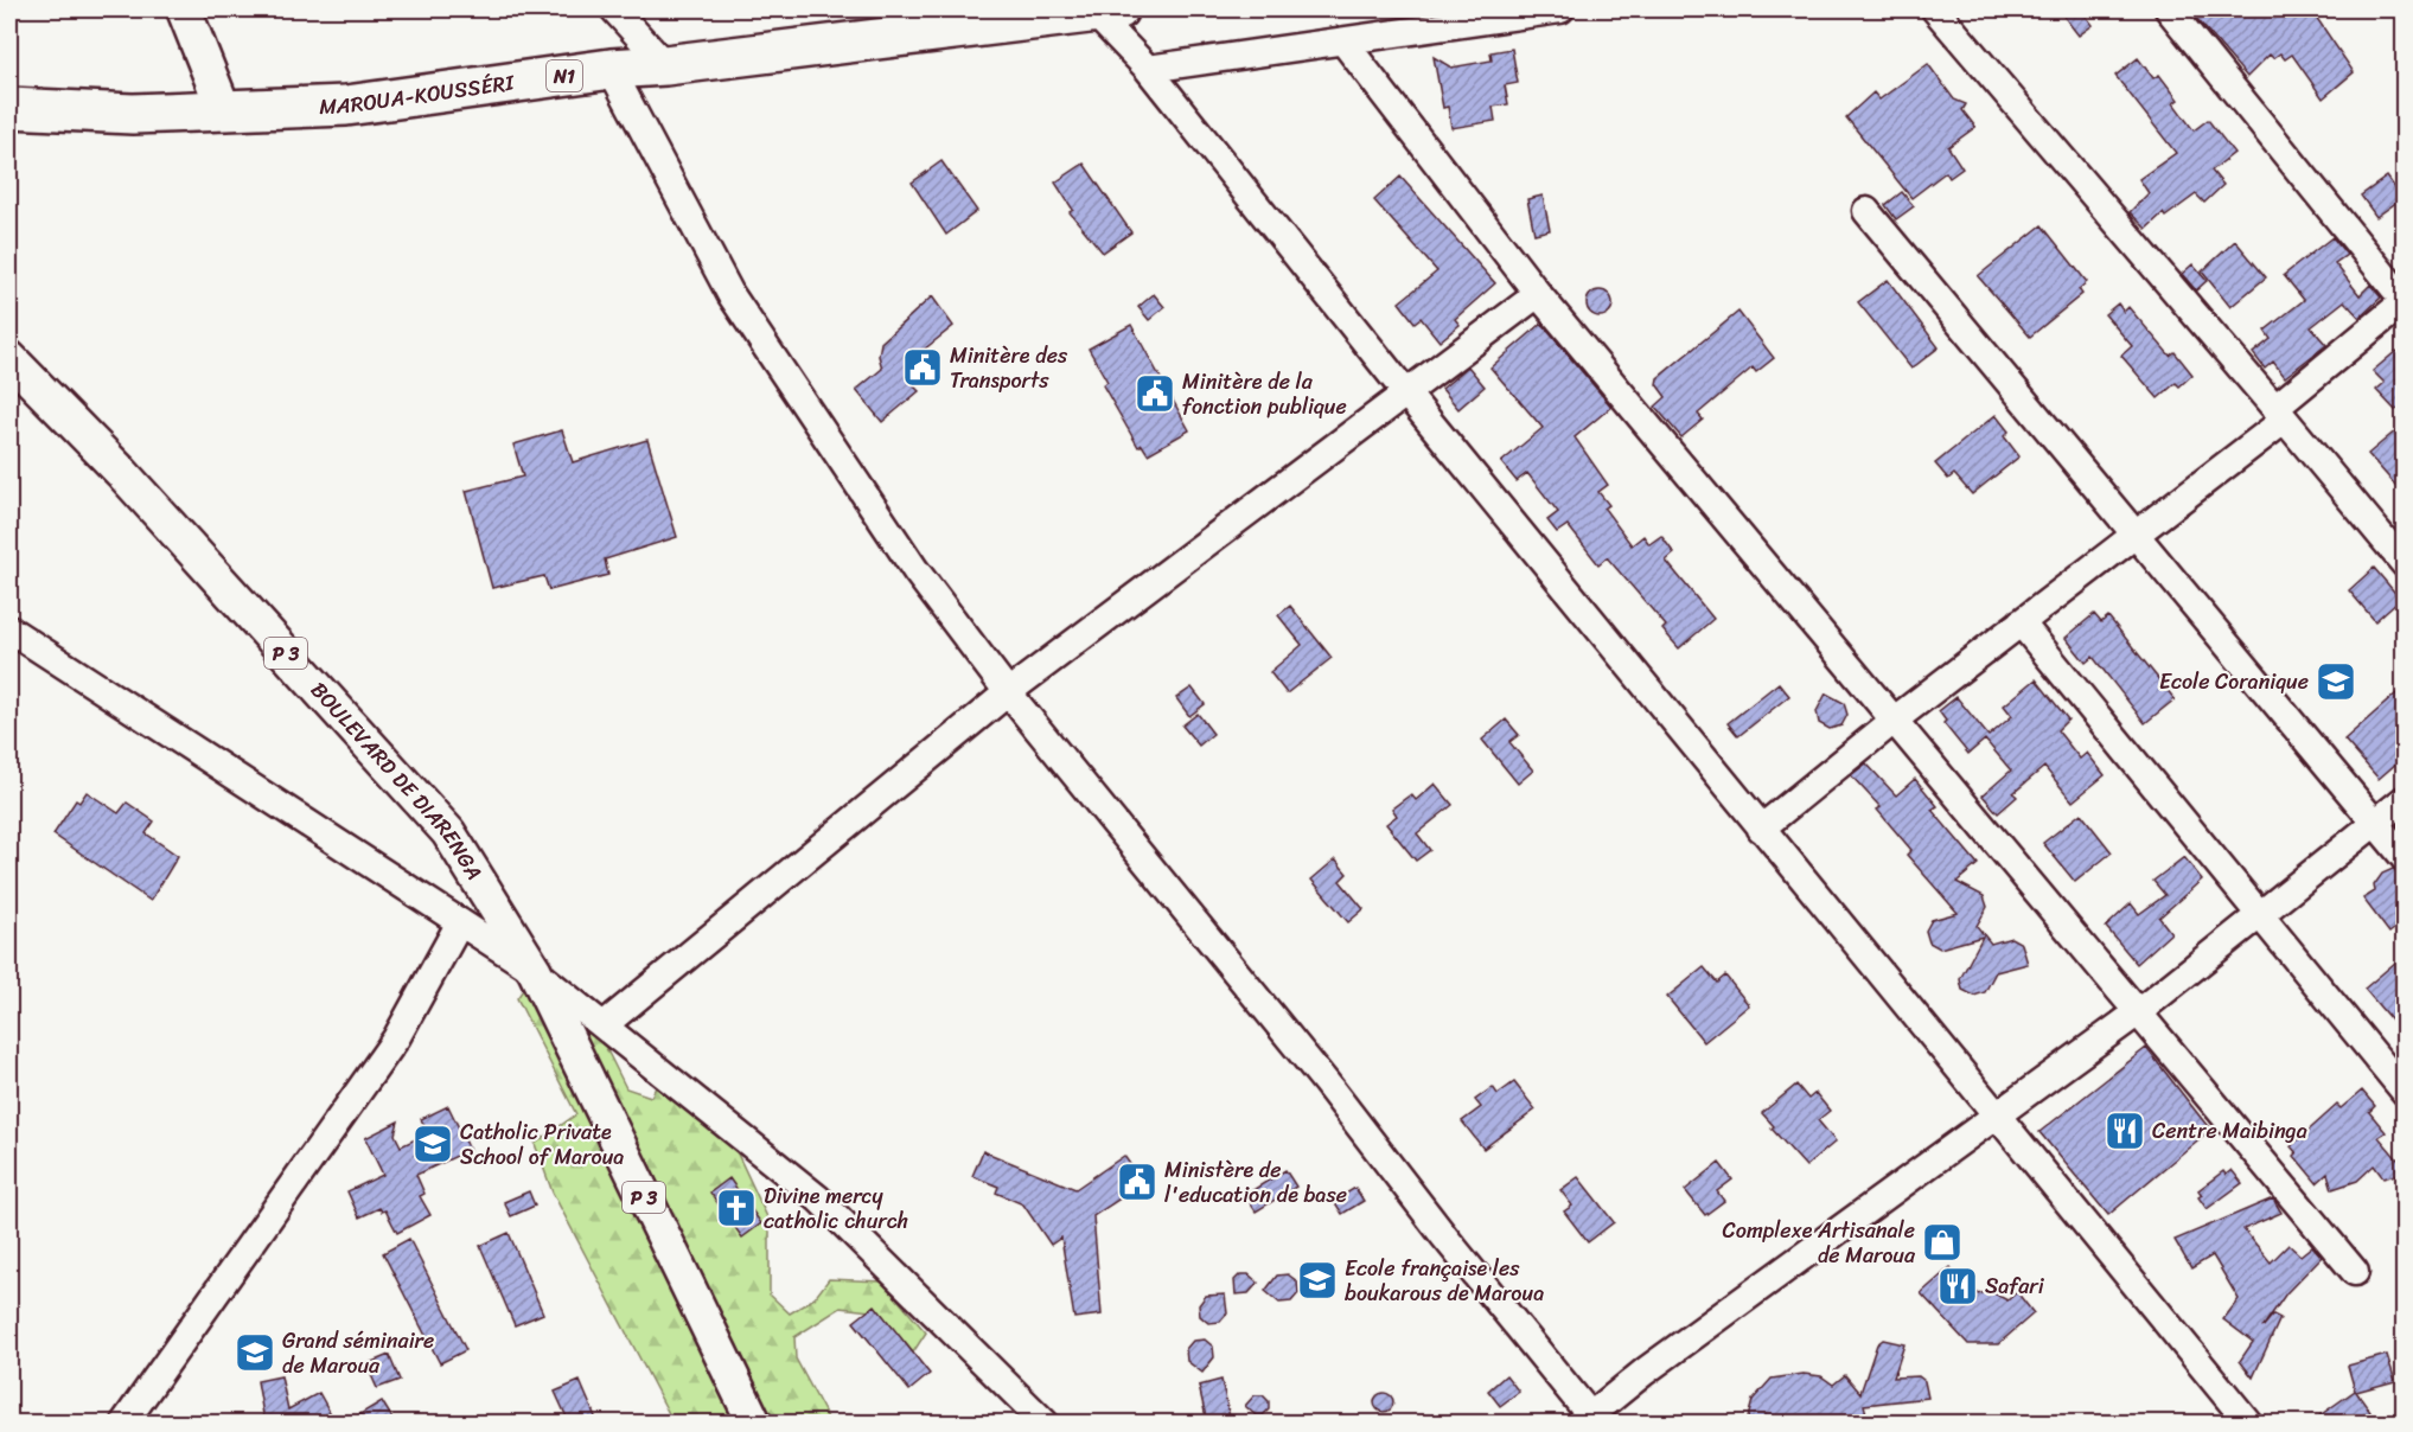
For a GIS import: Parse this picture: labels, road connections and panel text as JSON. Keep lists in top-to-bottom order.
{
  "streets": {
    "highway": ["N1", "MAROUA-KOUSSÉRI"],
    "main road": ["P 3", "BOULEVARD DE DIARENGA"]
  },
  "crossings": [
    ["P 3", "BOULEVARD DE DIARENGA"]
  ],
  "places": {
    "public building": ["Minitère des Transports", "Minitère de la fonction publique", "Ministère de l'education de base"],
    "school or university": [
      "Ecole Coranique",
      "Catholic Private School of Maroua",
      "Ecole française les boukarous de Maroua",
      "Grand séminaire de Maroua"
    ],
    "restaurant": ["Centre Maibinga", "Safari"],
    "church": ["Divine mercy catholic church"],
    "shop": ["Complexe Artisanale de Maroua"]
  }
}
